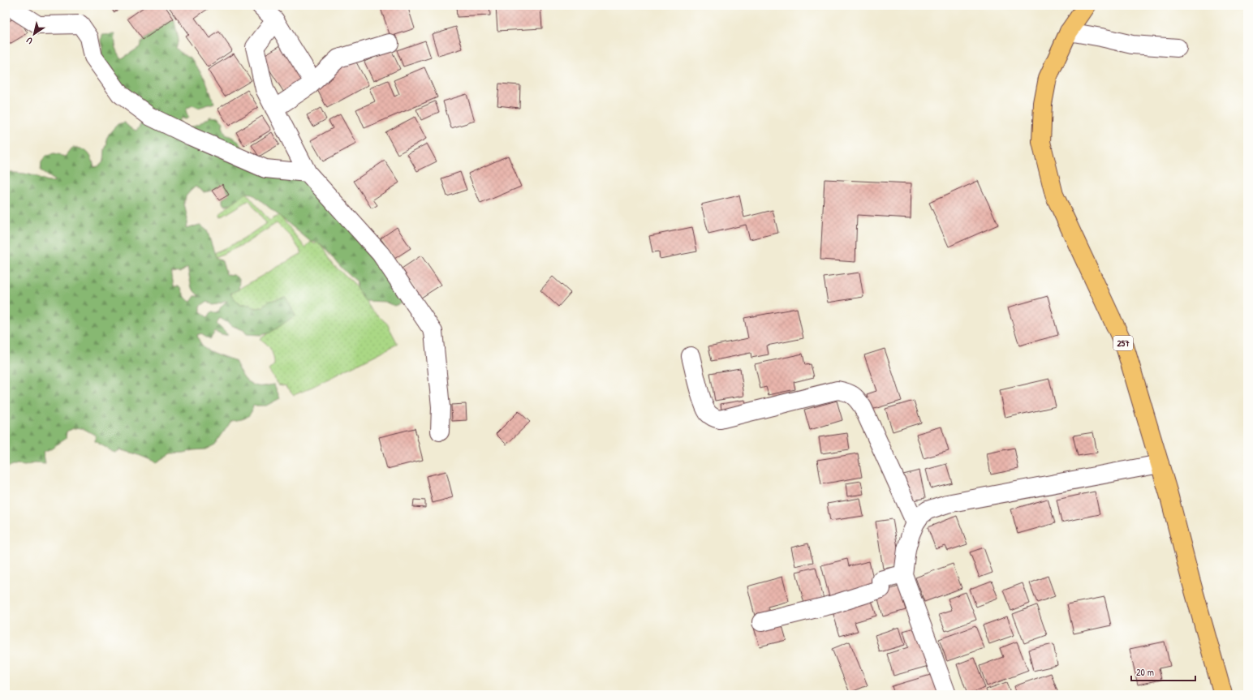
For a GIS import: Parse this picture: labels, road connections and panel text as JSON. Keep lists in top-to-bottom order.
{
  "streets": {
    "main road": ["257"]
  },
  "scale_bar": "20 m",
  "north": "bottom left"
}
